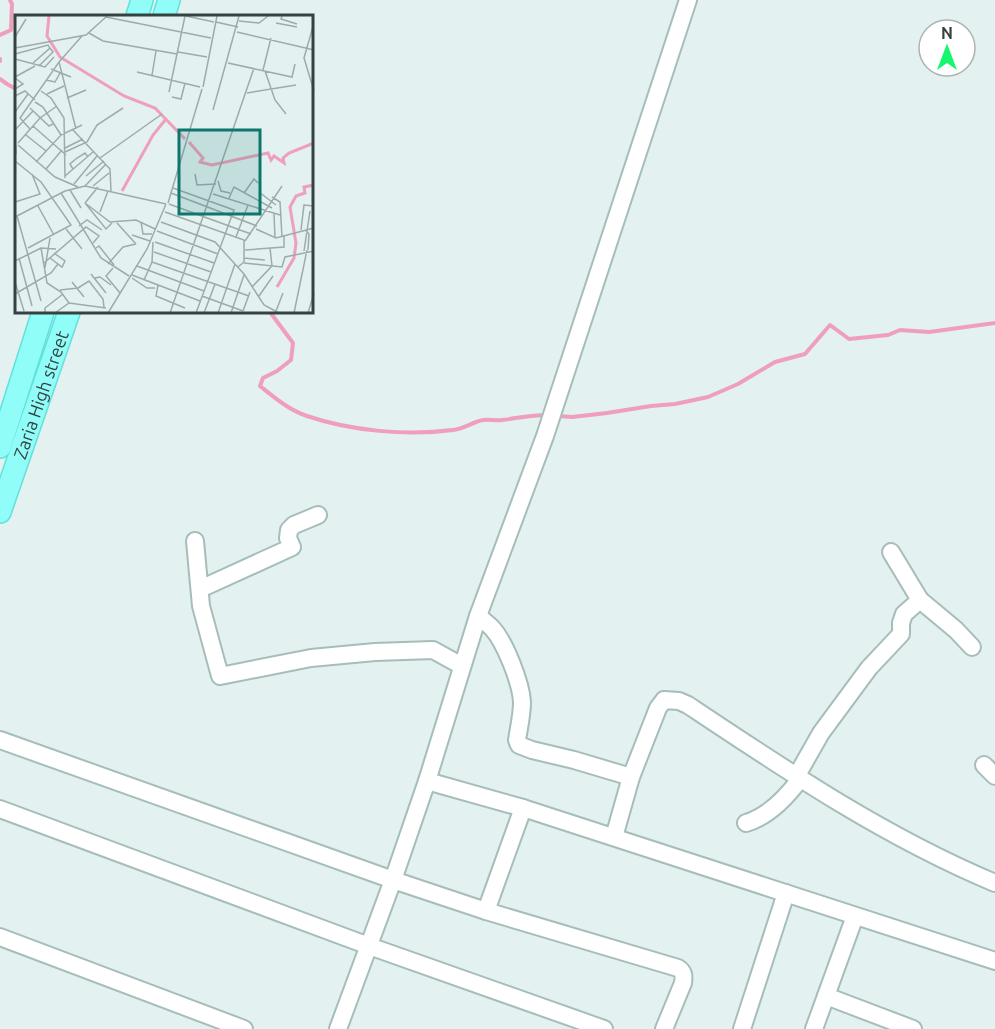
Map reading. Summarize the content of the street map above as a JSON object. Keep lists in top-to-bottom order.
{
  "streets": {
    "main road": ["Zaria High street"]
  },
  "north": "top"
}
